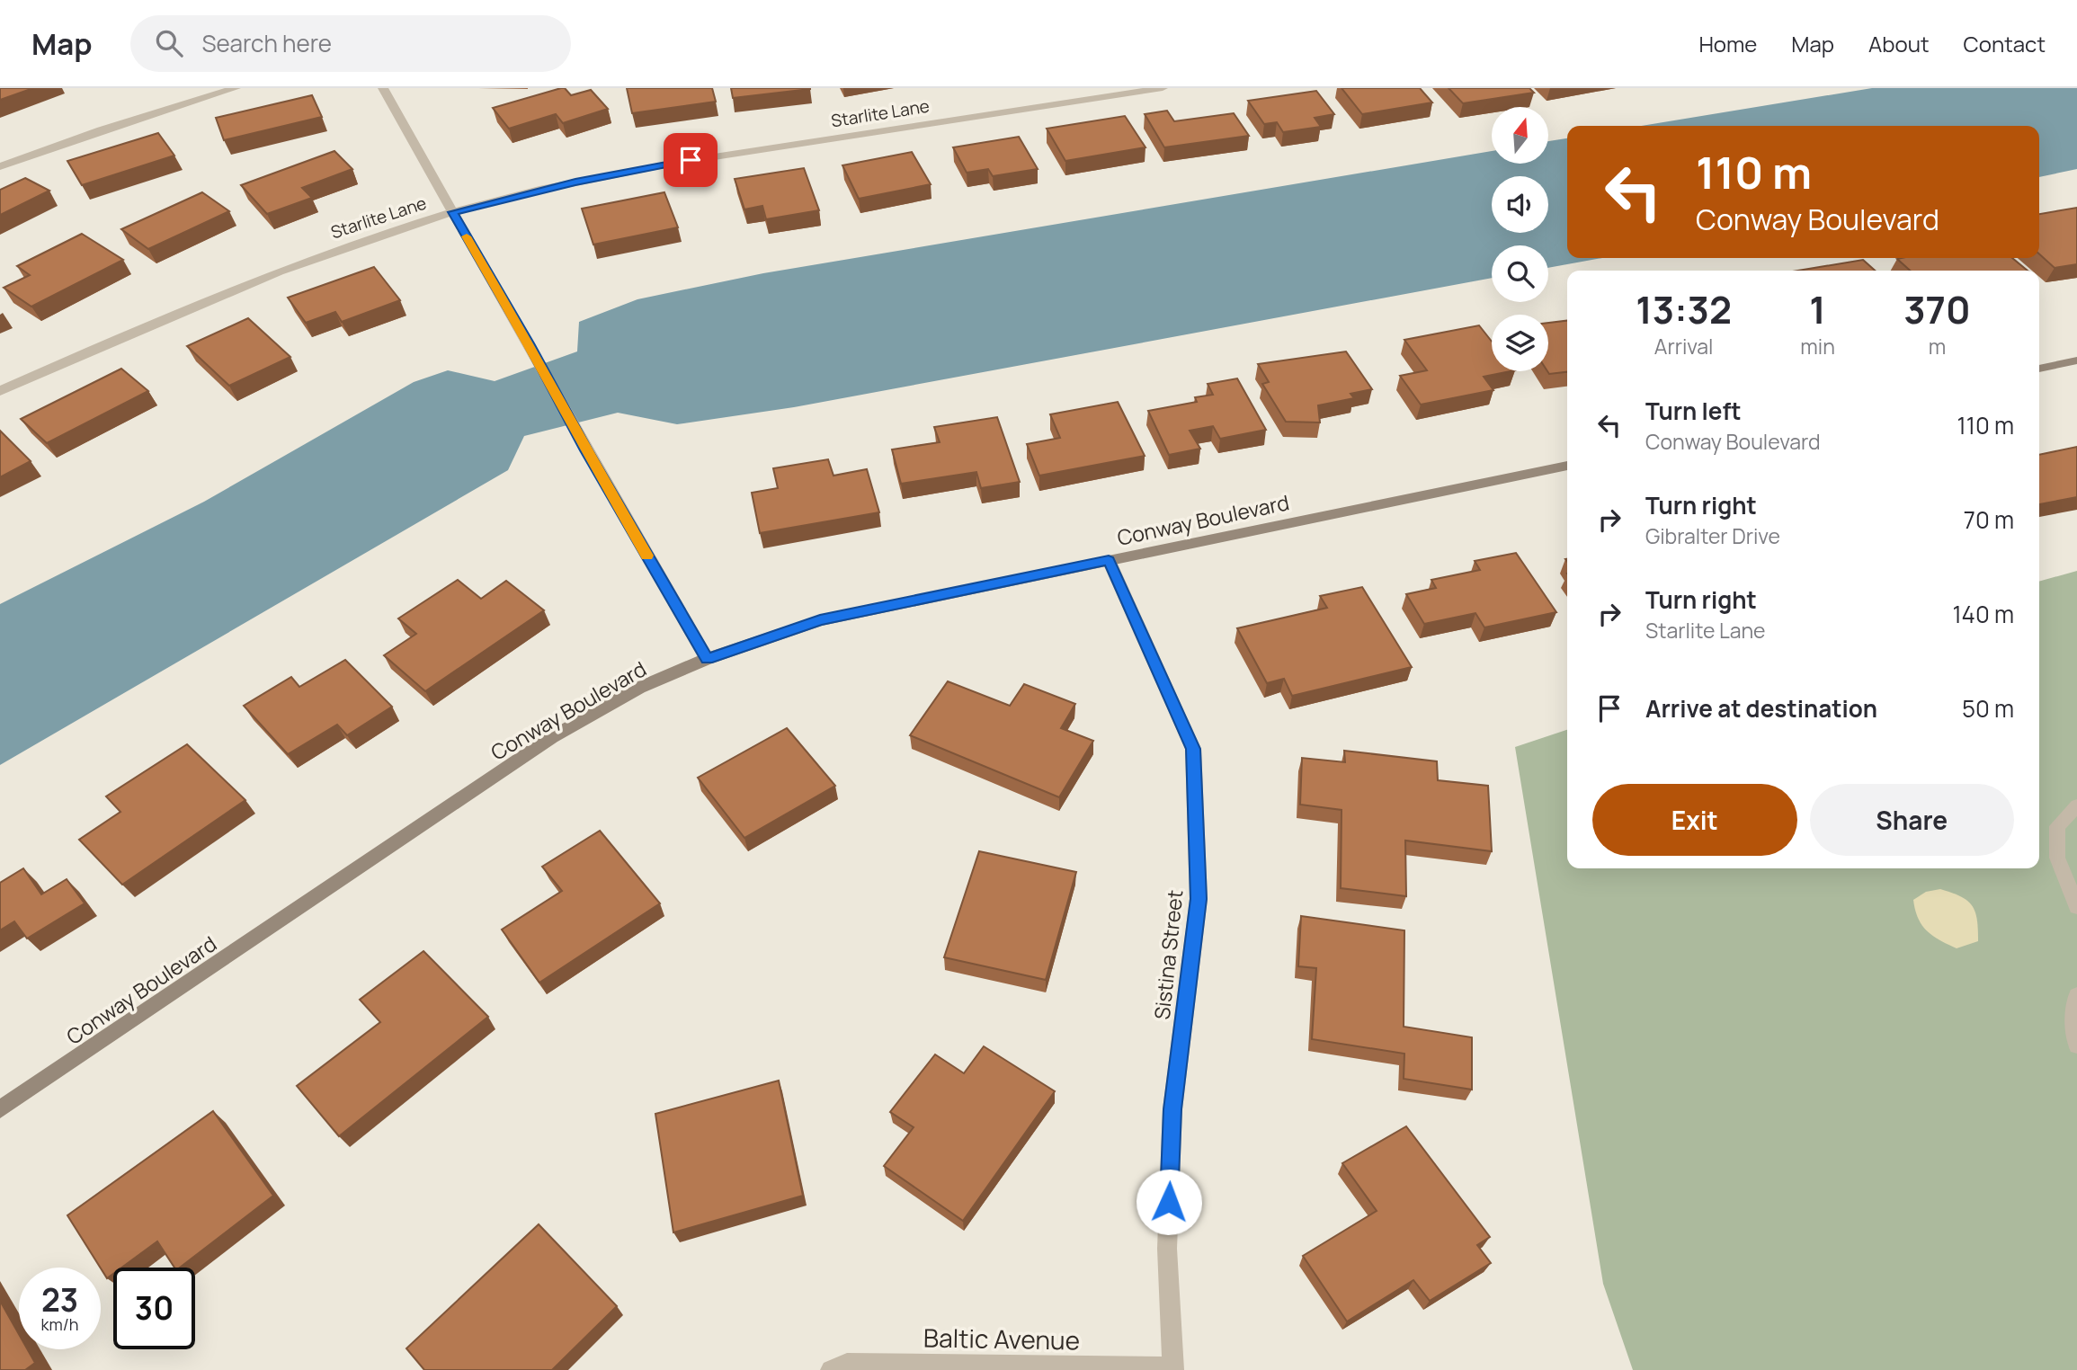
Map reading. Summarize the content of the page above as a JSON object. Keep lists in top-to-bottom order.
{
  "streets": {
    "street": [
      "Starlite Lane",
      "Conway Boulevard",
      "Sistina Street",
      "Baltic Avenue"
    ]
  },
  "crossings": [
    ["Conway Boulevard", "Sistina Street"],
    ["Sistina Street", "Baltic Avenue"]
  ],
  "north": "top",
  "page": {
    "header": "Map",
    "search": "Search here",
    "nav": [
      "Home",
      "Map",
      "About",
      "Contact"
    ],
    "turn": ["110 m", "Conway Boulevard"],
    "eta": [
      "13:32",
      "Arrival",
      "1",
      "min",
      "370",
      "m"
    ],
    "list": [
      {
        "name": "Turn left",
        "note": "Conway Boulevard",
        "value": "110 m"
      },
      {
        "name": "Turn right",
        "note": "Gibralter Drive",
        "value": "70 m"
      },
      {
        "name": "Turn right",
        "note": "Starlite Lane",
        "value": "140 m"
      },
      {
        "name": "Arrive at destination",
        "value": "50 m"
      }
    ],
    "buttons": ["Exit", "Share"],
    "speed": "23 km/h",
    "limit": "30"
  }
}
